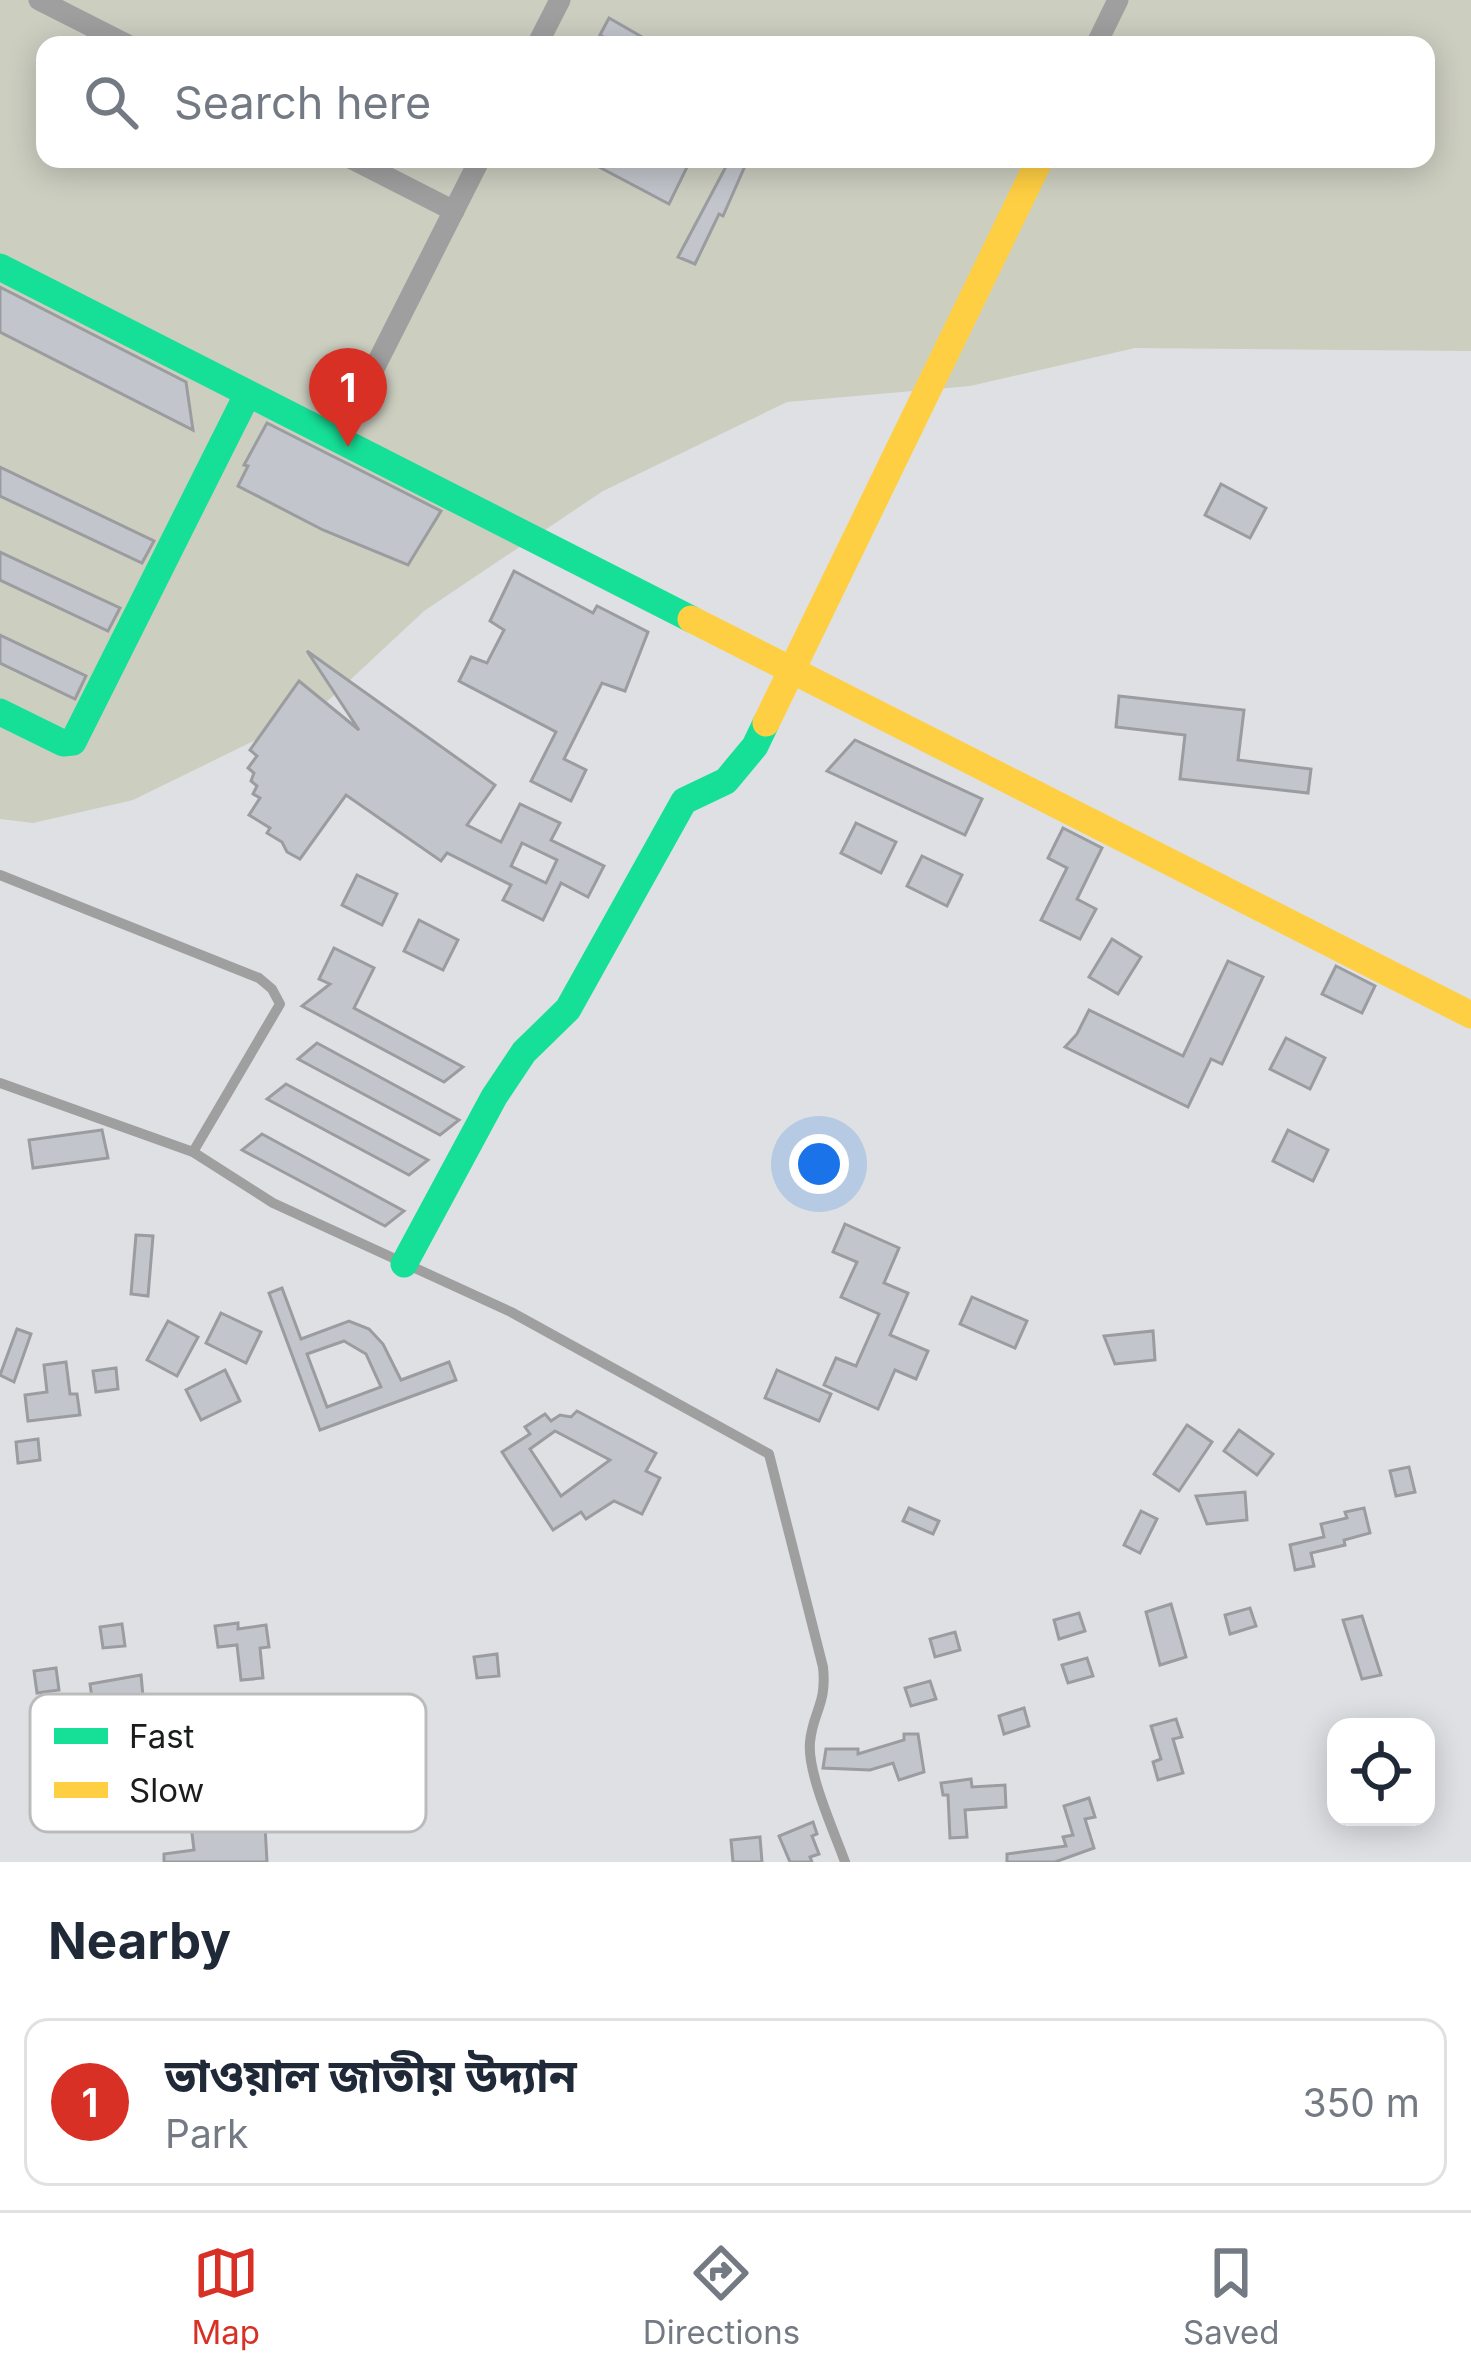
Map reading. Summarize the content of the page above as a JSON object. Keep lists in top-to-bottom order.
{
  "legend": ["Fast", "Slow"],
  "page": {
    "search": "Search here",
    "pins": "1",
    "heading": "Nearby",
    "list": [
      {
        "mark": "1",
        "name": "ভাওয়াল জাতীয় উদ্যান",
        "note": "Park",
        "value": "350 m"
      }
    ],
    "nav": ["Map", "Directions", "Saved"]
  }
}
